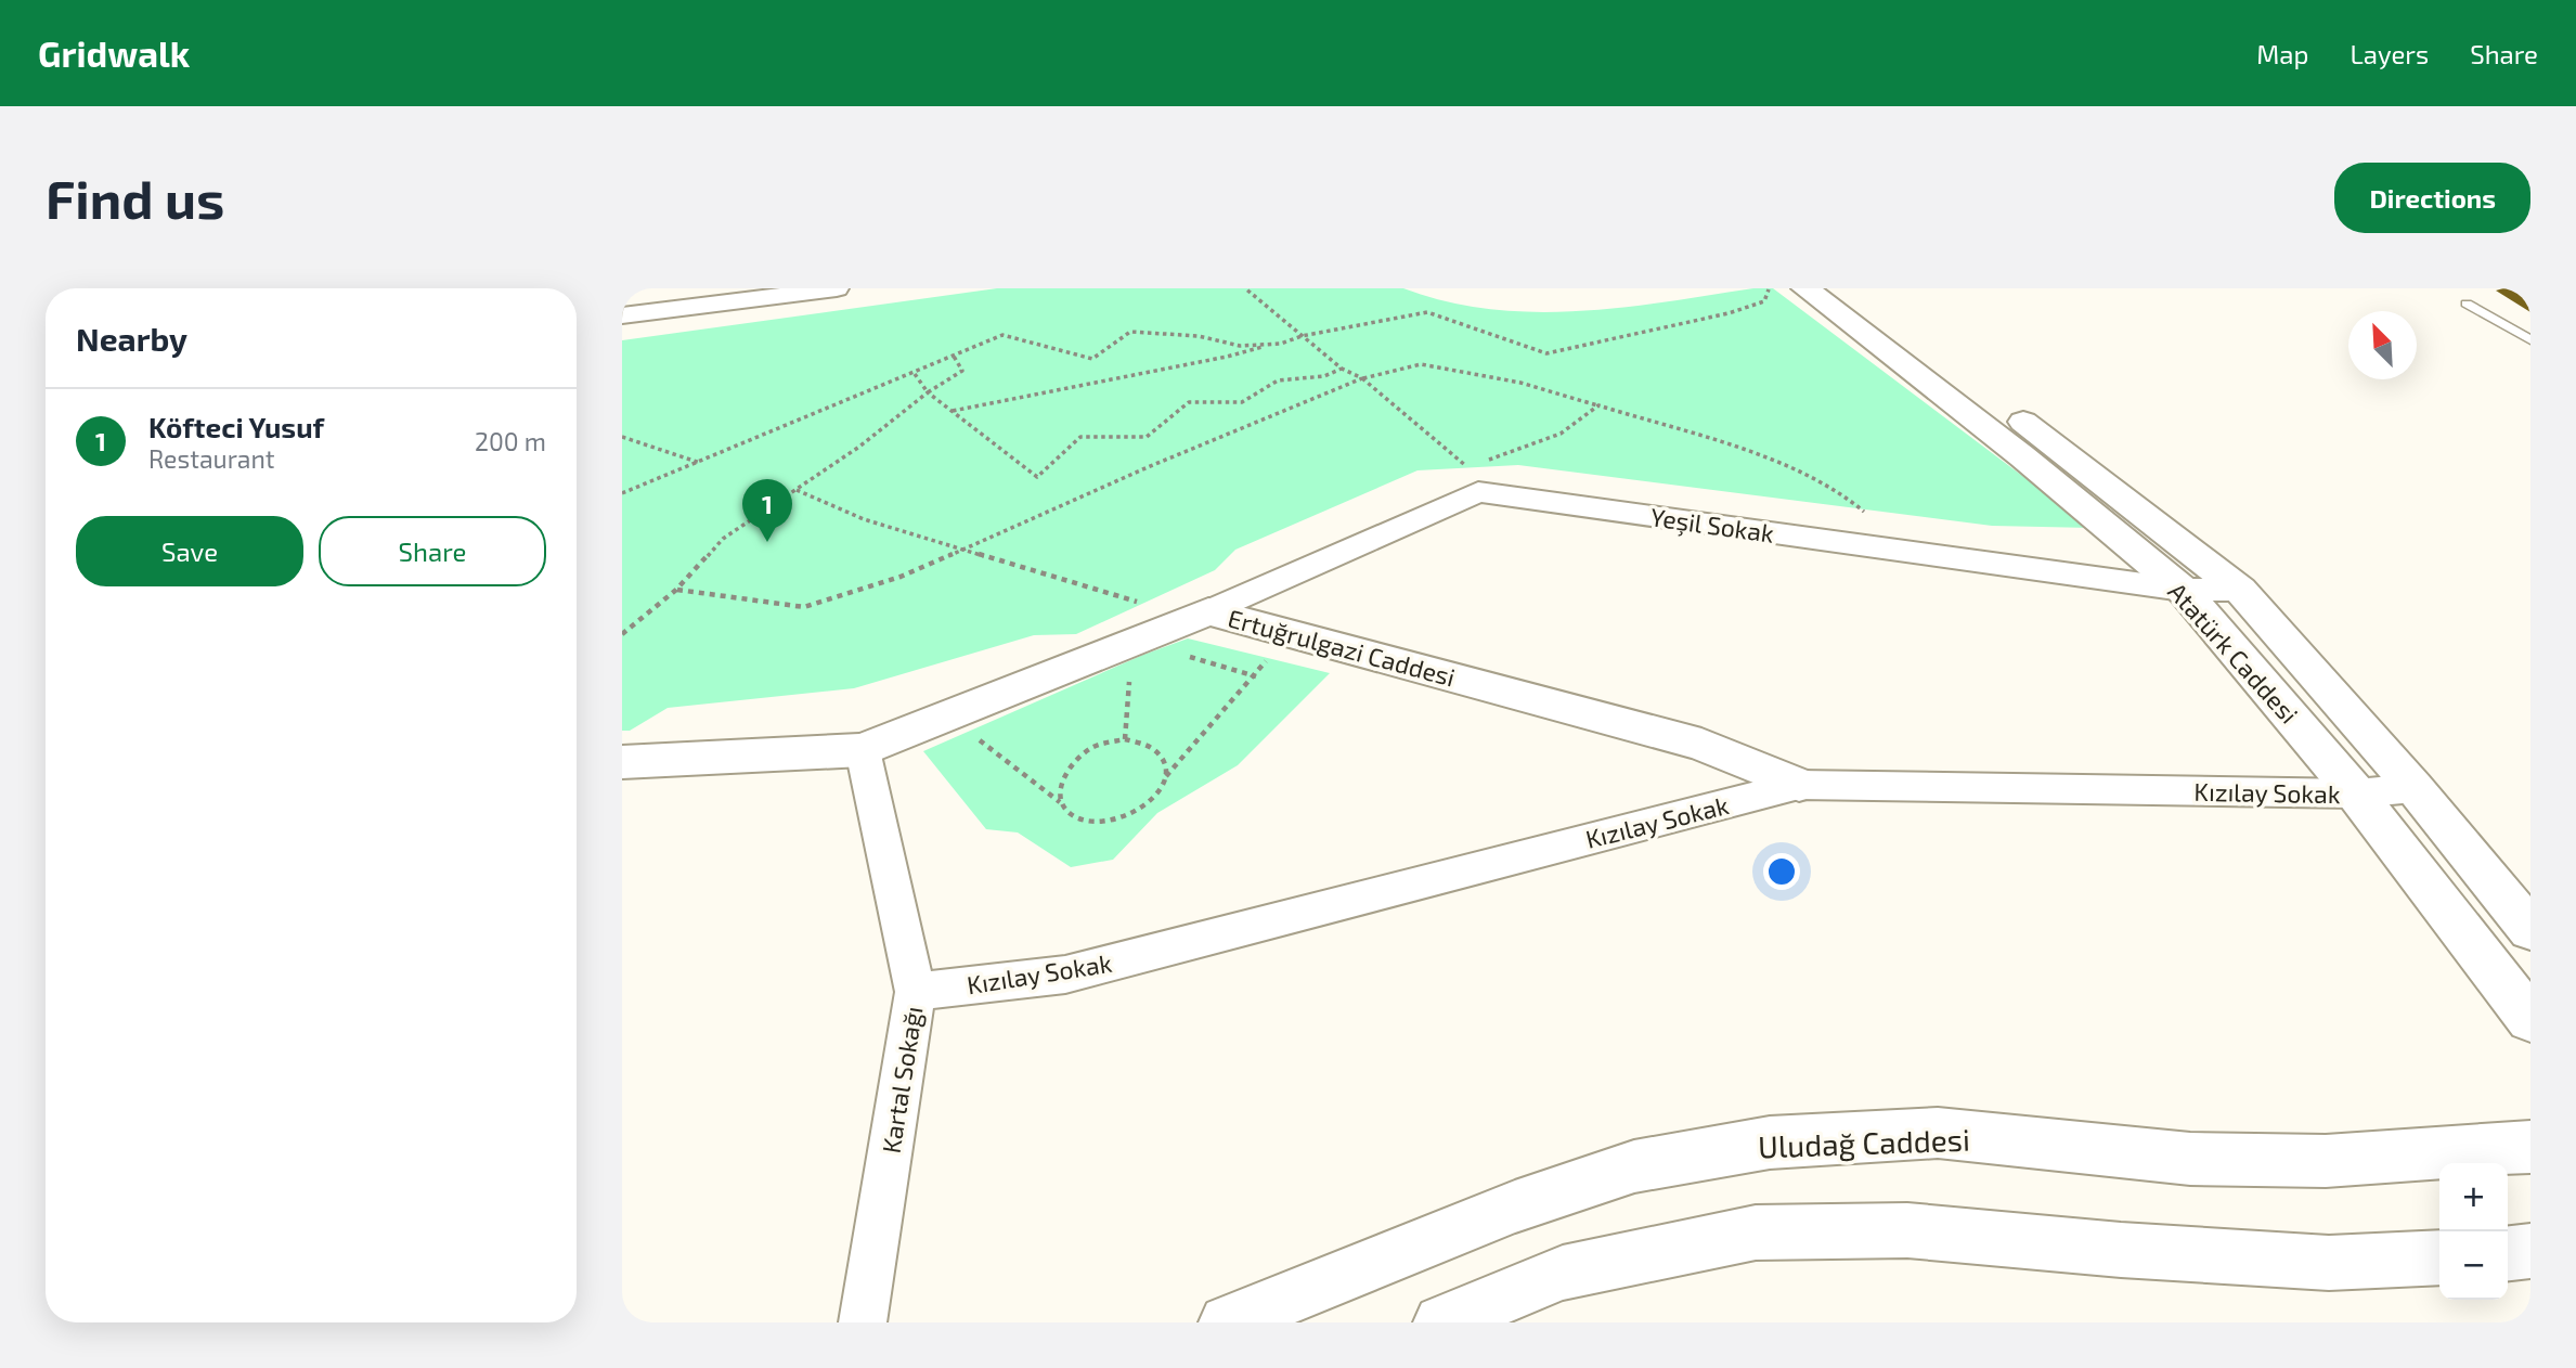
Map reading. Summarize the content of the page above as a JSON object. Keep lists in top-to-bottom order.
{
  "streets": {
    "main road": ["Ertuğrulgazi Caddesi", "Atatürk Caddesi", "Uludağ Caddesi"],
    "street": ["Yeşil Sokak", "Kızılay Sokak", "Kartal Sokağı"]
  },
  "crossings": [
    ["Yeşil Sokak", "Ertuğrulgazi Caddesi"],
    ["Yeşil Sokak", "Atatürk Caddesi"],
    ["Ertuğrulgazi Caddesi", "Kızılay Sokak"],
    ["Ertuğrulgazi Caddesi", "Kartal Sokağı"],
    ["Atatürk Caddesi", "Kızılay Sokak"],
    ["Kızılay Sokak", "Kartal Sokağı"]
  ],
  "north": "top left",
  "page": {
    "header": "Gridwalk",
    "nav": ["Map", "Layers", "Share"],
    "buttons": [
      "Directions",
      ["Save", "Share"]
    ],
    "title": "Find us",
    "heading": "Nearby",
    "list": [
      {
        "mark": "1",
        "name": "Köfteci Yusuf",
        "note": "Restaurant",
        "value": "200 m"
      }
    ],
    "pins": "1",
    "map_buttons": ["+", "−"]
  }
}
